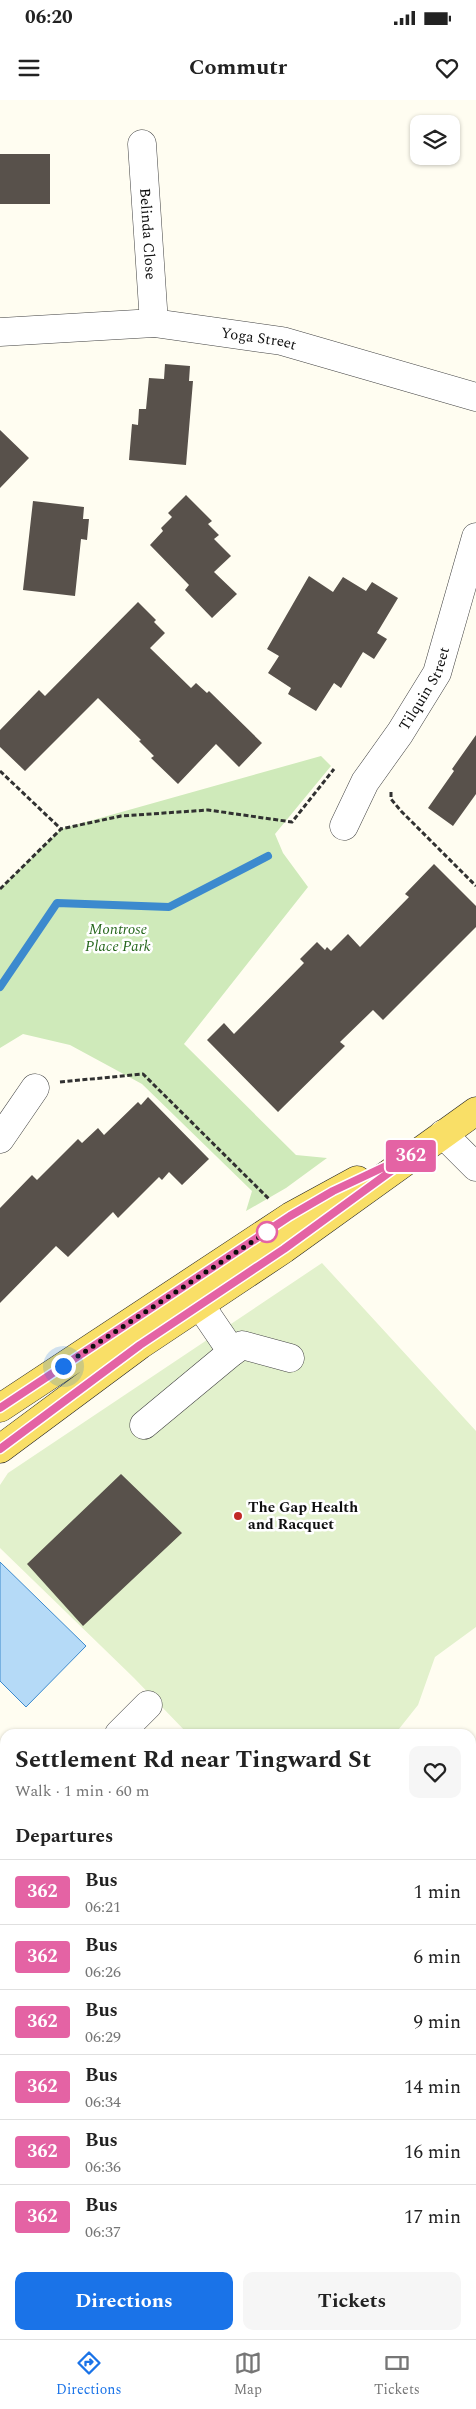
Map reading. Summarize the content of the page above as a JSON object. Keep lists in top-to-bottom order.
{
  "streets": {
    "street": ["Belinda Close", "Yoga Street", "Tilquin Street"]
  },
  "crossings": [
    ["Belinda Close", "Yoga Street"]
  ],
  "parks": ["Montrose Place Park"],
  "places": ["The Gap Health and Racquet"],
  "lines": ["bus line 362"],
  "page": {
    "status": "06:20",
    "header": "Commutr",
    "on_map": "362",
    "heading": [
      ["Settlement Rd near Tingward St", "Walk · 1 min · 60 m"],
      "Departures"
    ],
    "list": [
      {
        "mark": "362",
        "name": "Bus",
        "note": "06:21",
        "value": "1 min"
      },
      {
        "mark": "362",
        "name": "Bus",
        "note": "06:26",
        "value": "6 min"
      },
      {
        "mark": "362",
        "name": "Bus",
        "note": "06:29",
        "value": "9 min"
      },
      {
        "mark": "362",
        "name": "Bus",
        "note": "06:34",
        "value": "14 min"
      },
      {
        "mark": "362",
        "name": "Bus",
        "note": "06:36",
        "value": "16 min"
      },
      {
        "mark": "362",
        "name": "Bus",
        "note": "06:37",
        "value": "17 min"
      }
    ],
    "buttons": ["Directions", "Tickets"],
    "tabs": ["Directions", "Map", "Tickets"]
  }
}
